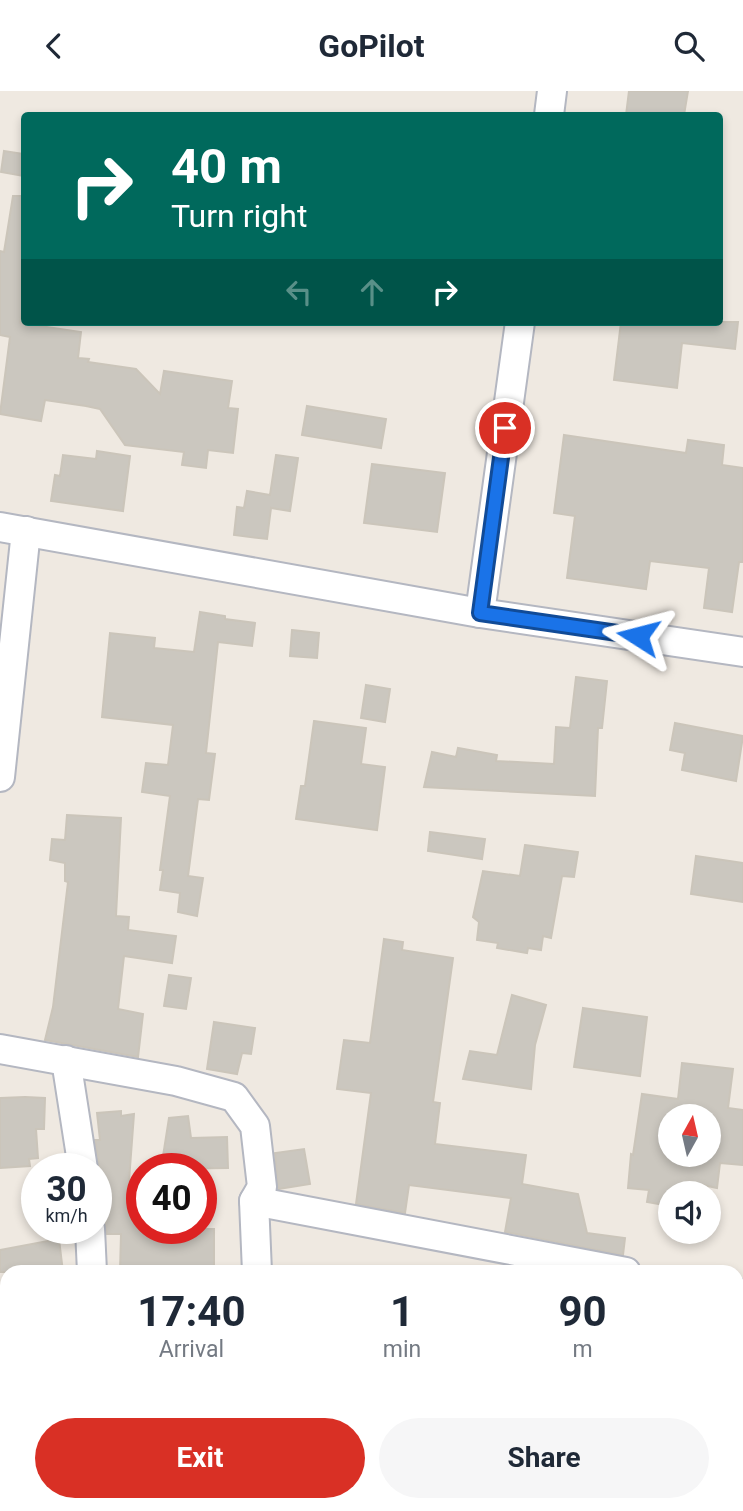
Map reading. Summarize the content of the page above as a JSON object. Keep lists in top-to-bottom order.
{
  "north": "top",
  "page": {
    "header": "GoPilot",
    "turn": ["40 m", "Turn right"],
    "speed": "30 km/h",
    "limit": "40",
    "eta": [
      "17:40",
      "Arrival",
      "1",
      "min",
      "90",
      "m"
    ],
    "buttons": ["Exit", "Share"]
  }
}
